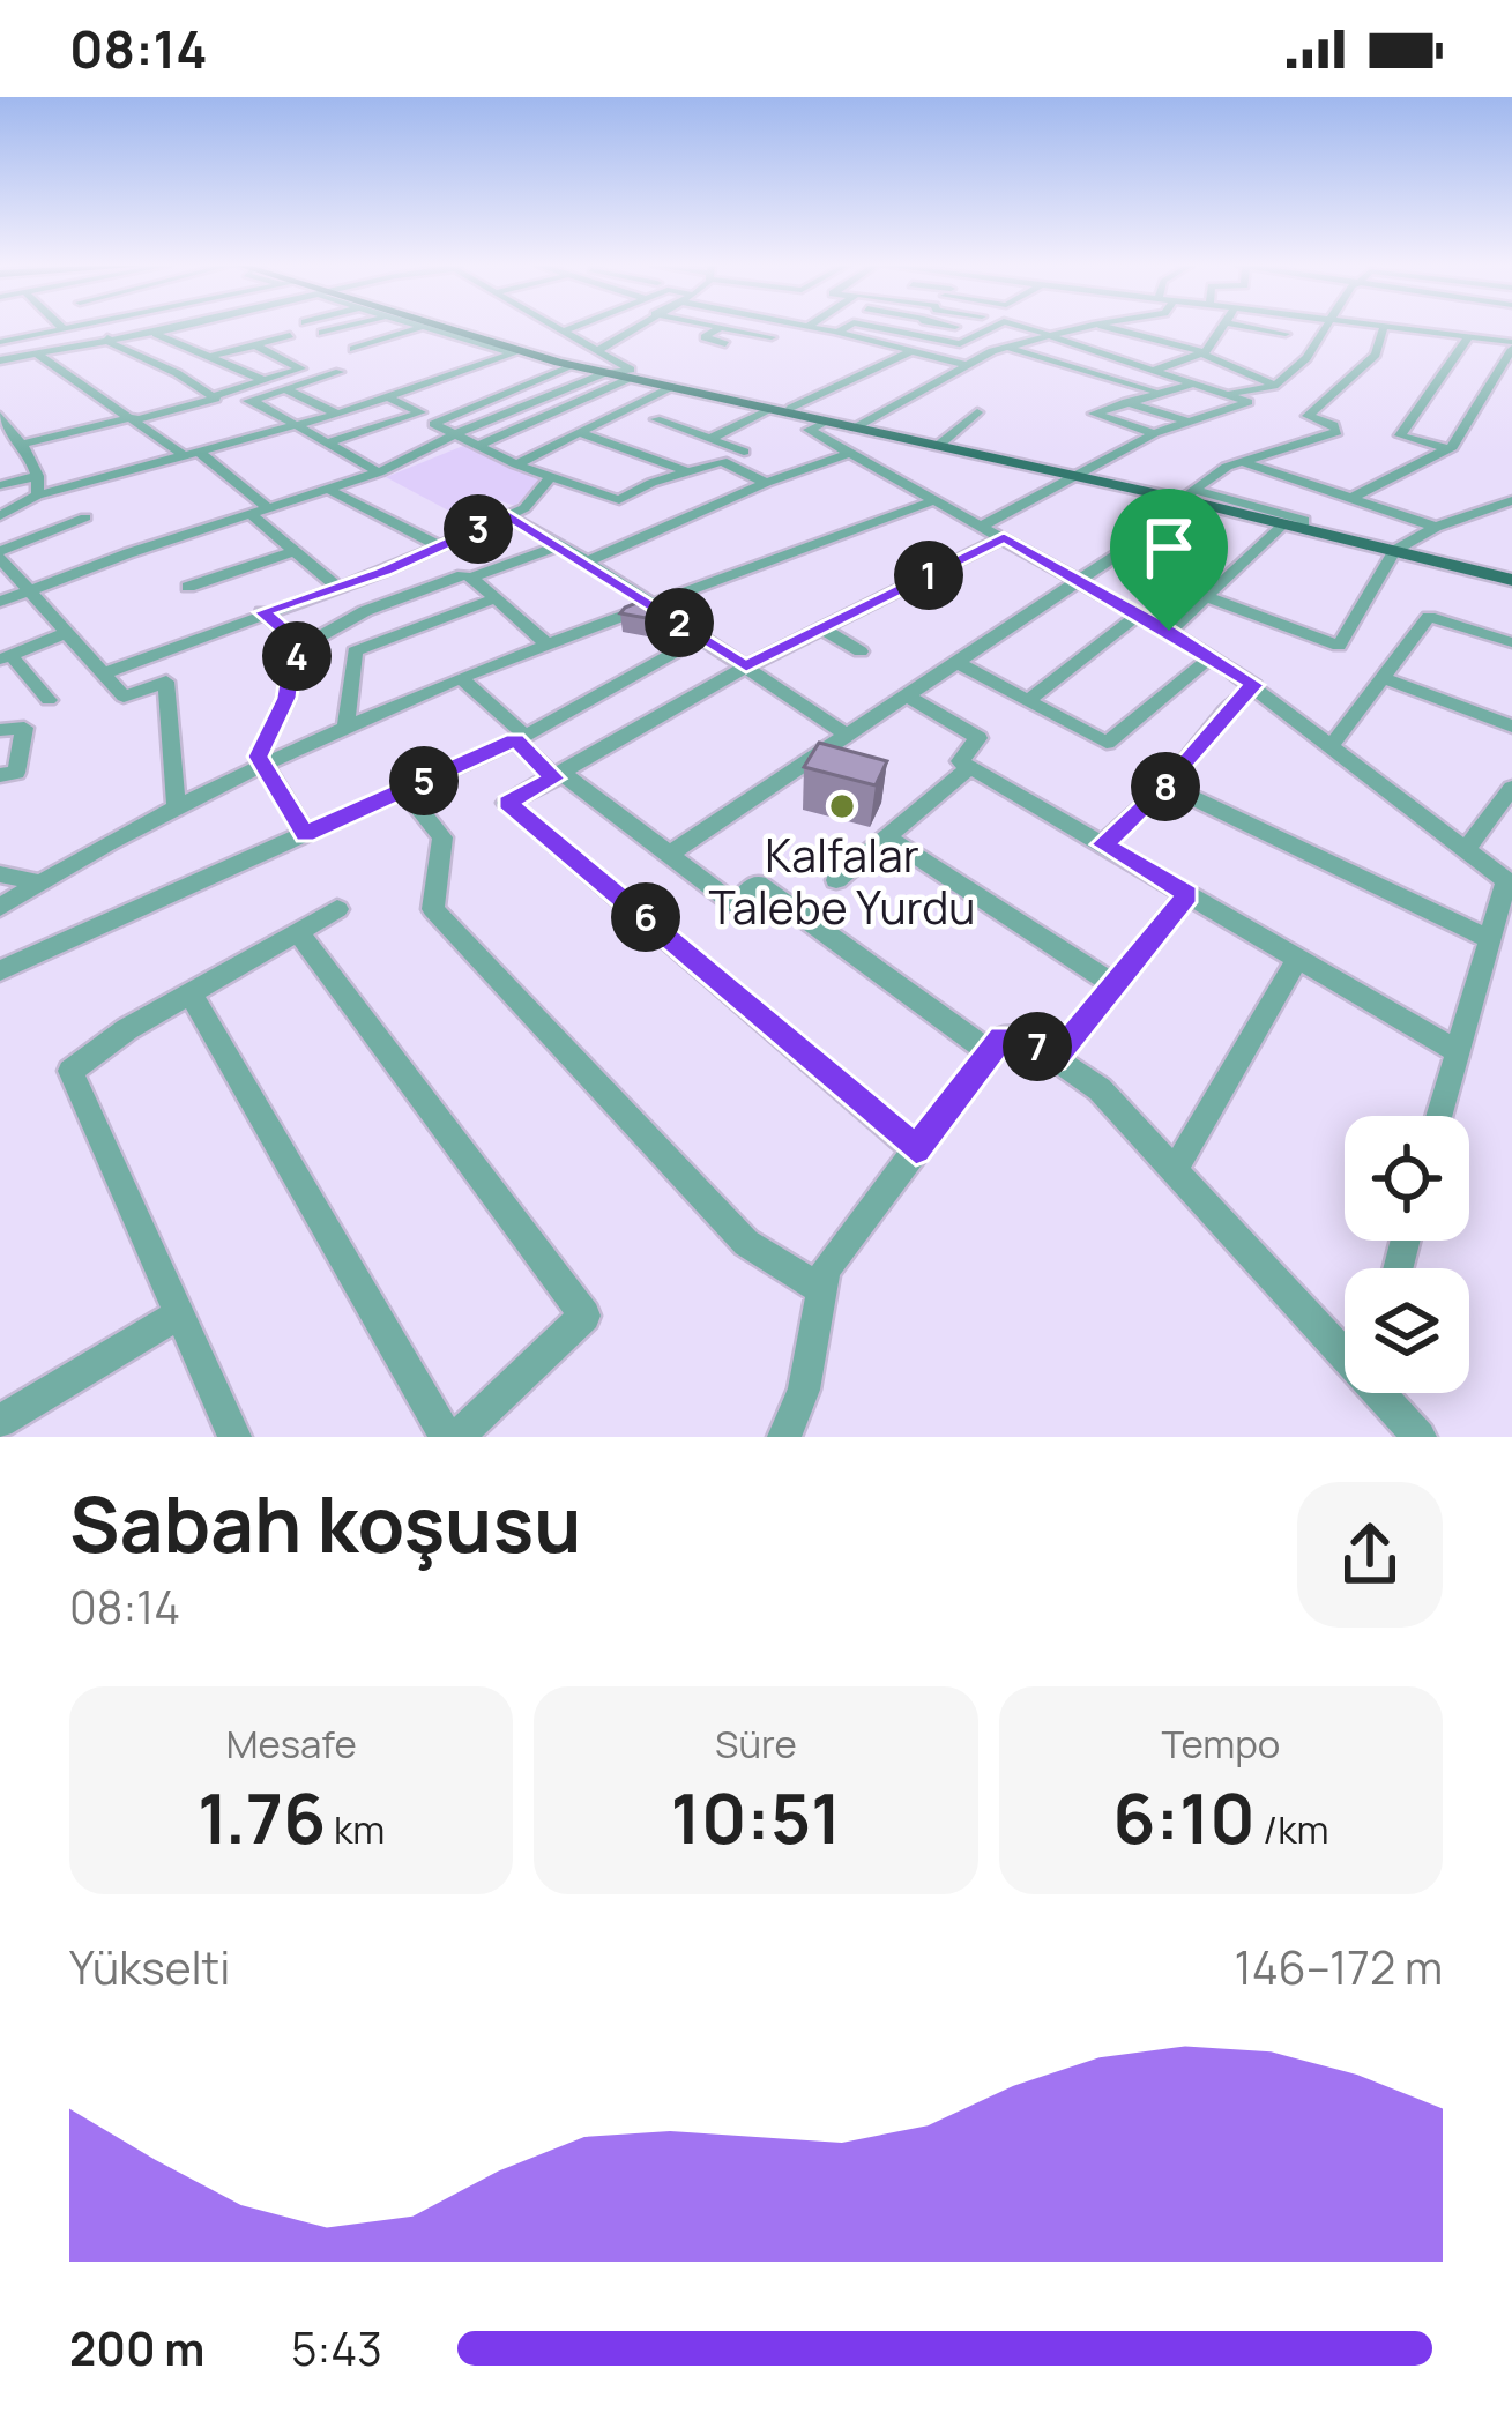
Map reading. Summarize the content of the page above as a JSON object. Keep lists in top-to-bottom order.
{
  "places": ["Kalfalar Talebe Yurdu"],
  "page": {
    "status": "08:14",
    "pins": [
      "3",
      "1",
      "2",
      "4",
      "5",
      "8",
      "6",
      "7"
    ],
    "heading": ["Sabah koşusu", "08:14"],
    "stats": [
      ["Mesafe", "1.76 km"],
      ["Süre", "10:51"],
      ["Tempo", "6:10 /km"]
    ],
    "chart": ["Yükselti", "146–172 m"],
    "list": [
      {
        "name": "200 m",
        "note": "5:43"
      }
    ]
  }
}
